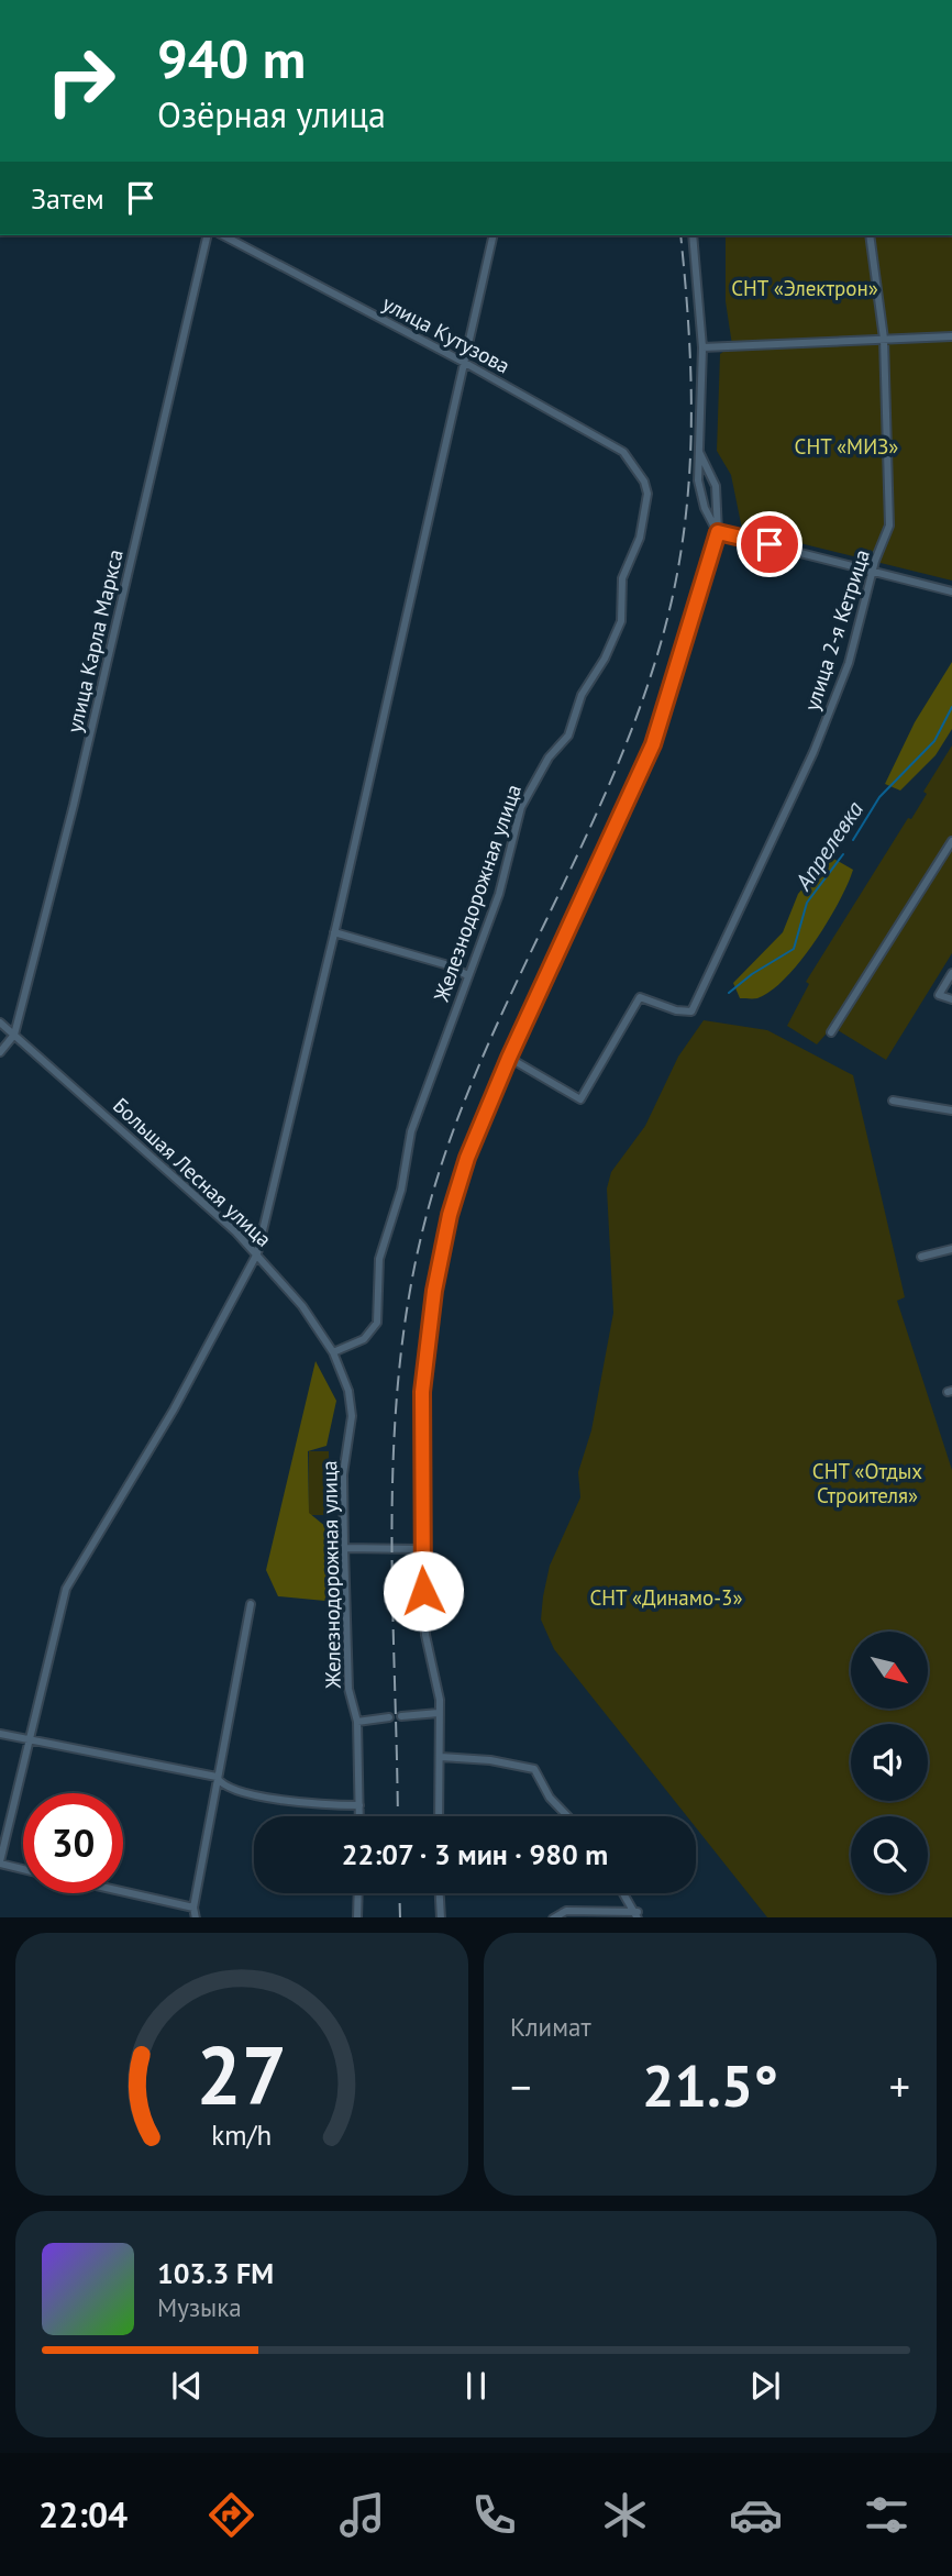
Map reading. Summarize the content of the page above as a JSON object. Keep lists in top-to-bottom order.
{
  "streets": {
    "street": [
      "улица Кутузова",
      "улица 2-я Кетрица",
      "улица Карла Маркса",
      "Железнодорожная улица",
      "Большая Лесная улица"
    ]
  },
  "crossings": [
    ["улица Кутузова", "Железнодорожная улица"],
    ["улица Карла Маркса", "Большая Лесная улица"],
    ["Железнодорожная улица", "Большая Лесная улица"]
  ],
  "water": ["Апрелевка"],
  "parks": [
    "СНТ «Электрон»",
    "СНТ «МИЗ»",
    "СНТ «Отдых Строителя»",
    "СНТ «Динамо-3»"
  ],
  "north": "bottom right",
  "page": {
    "turn": ["940 m", "Озёрная улица"],
    "then": "Затем",
    "limit": "30",
    "trip": "22:07 · 3 мин · 980 m",
    "tile": "Климат",
    "heat": ["−", "21.5°", "+"],
    "song": ["103.3 FM", "Музыка"],
    "tabs": "22:04",
    "gauge": ["27", "km/h"]
  }
}
